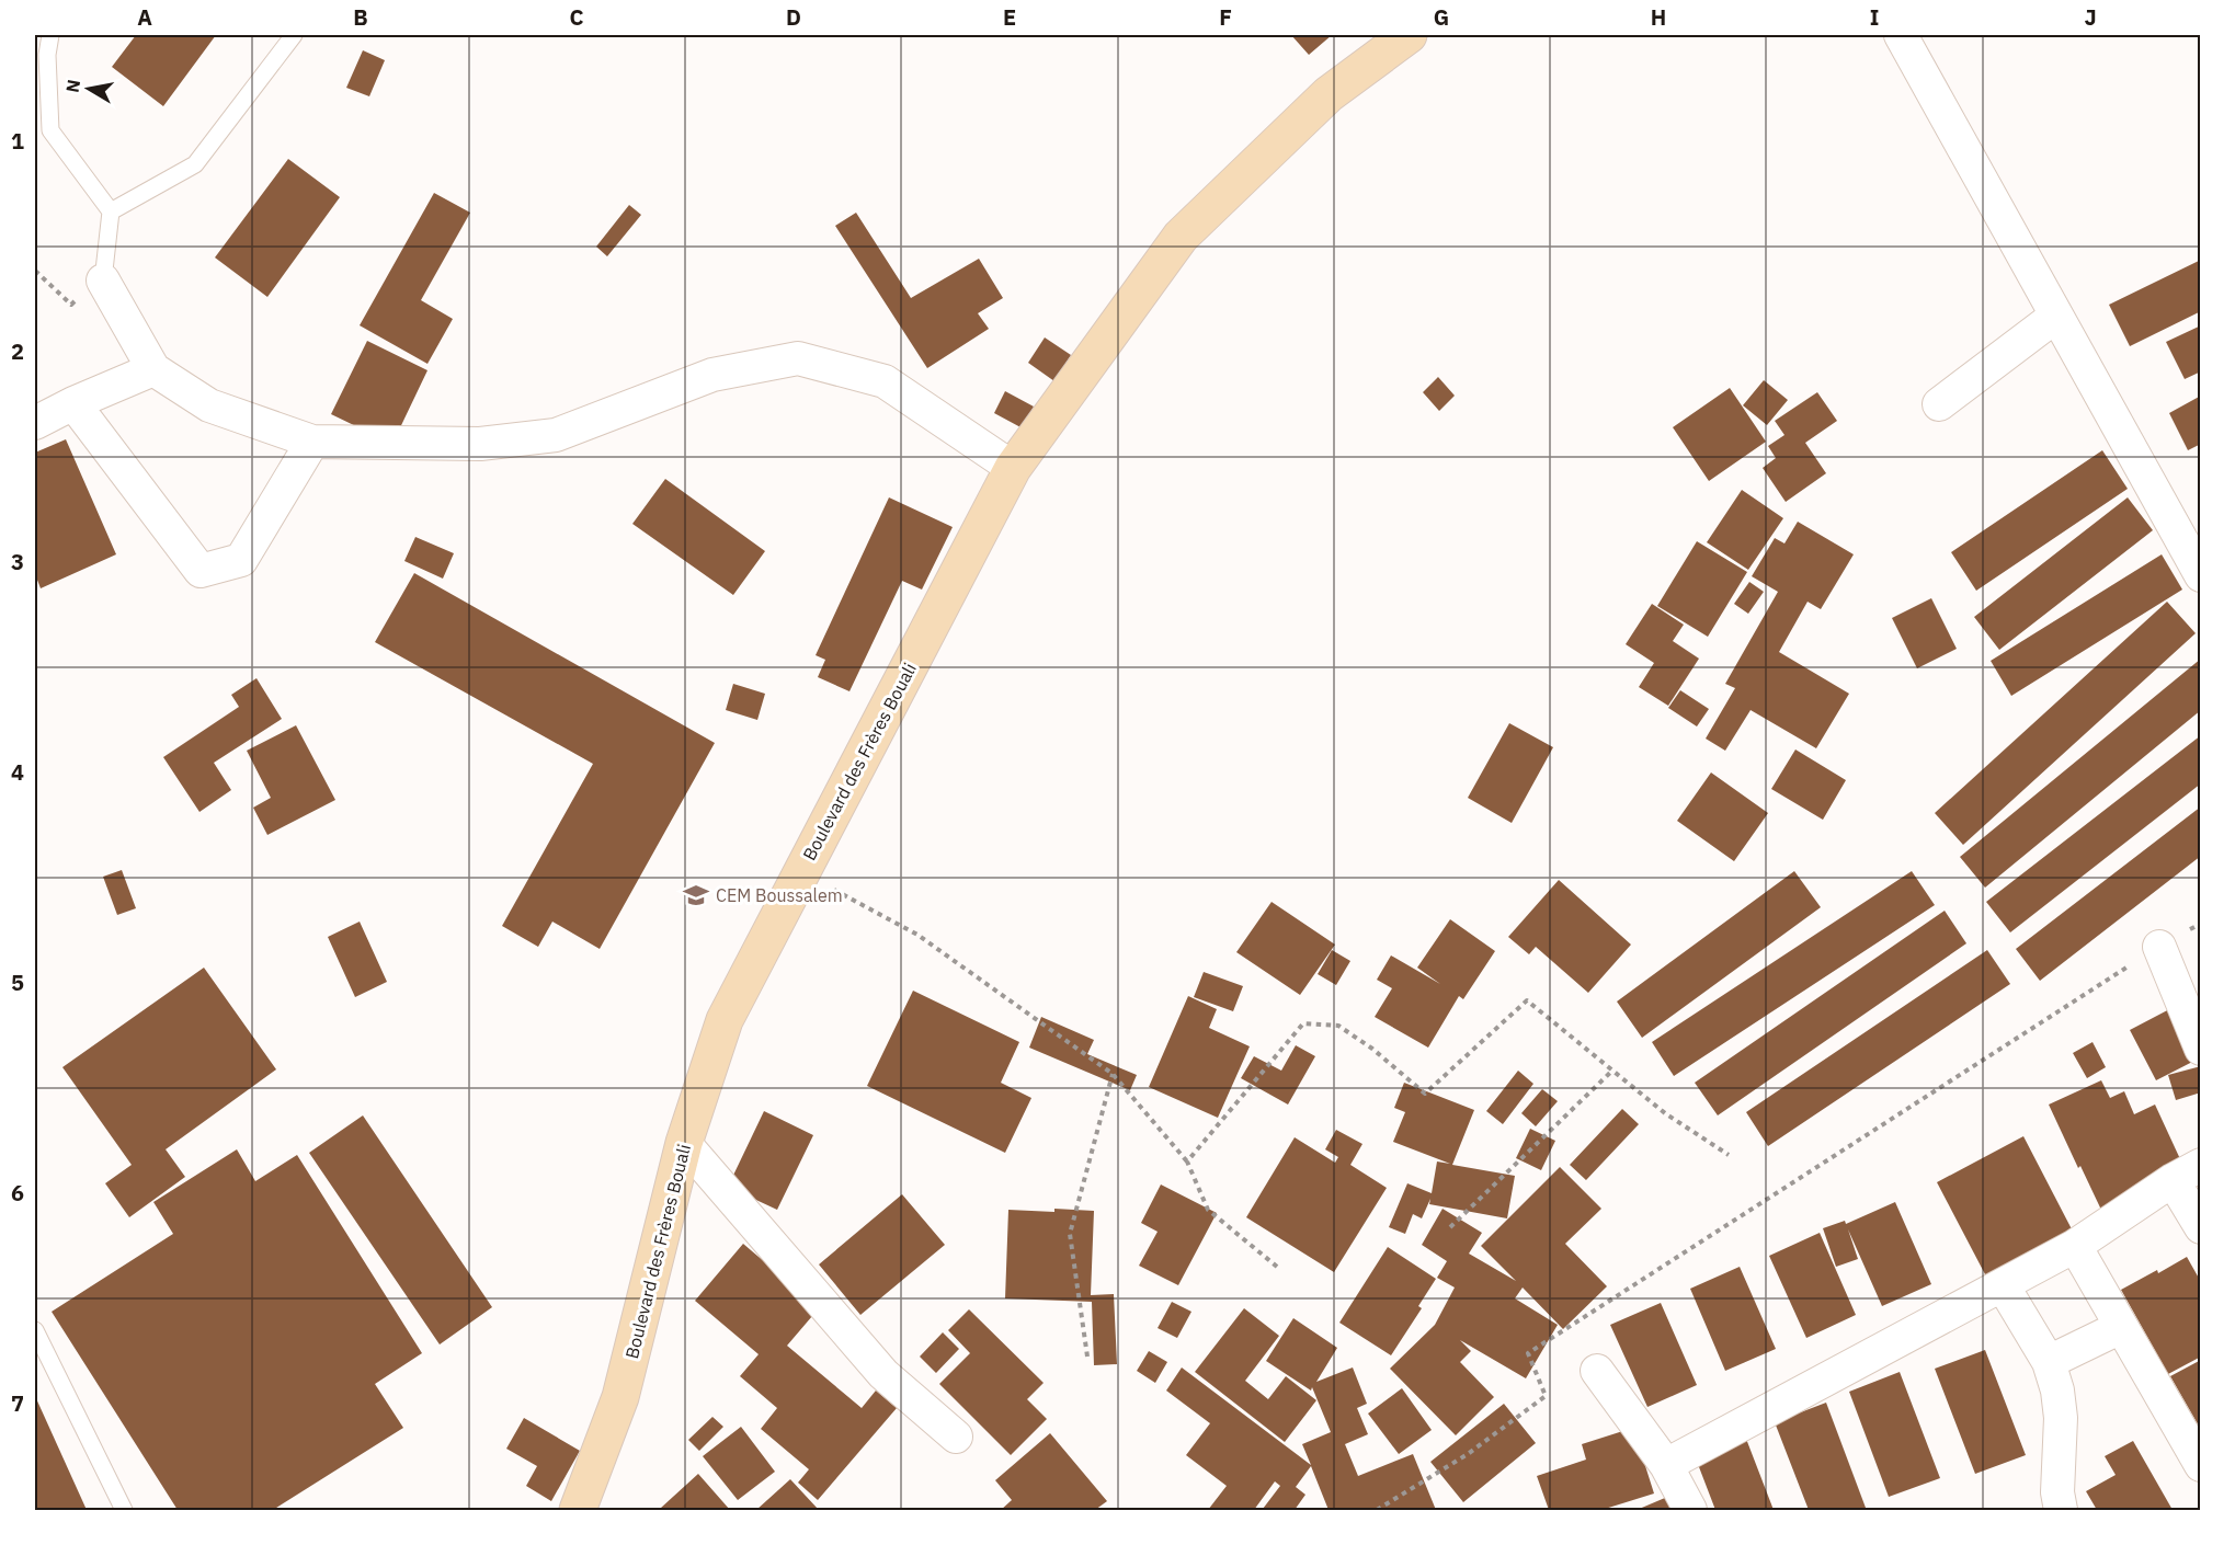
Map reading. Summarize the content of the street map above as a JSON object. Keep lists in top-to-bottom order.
{
  "streets": {
    "street": ["Boulevard des Frères Bouali"]
  },
  "places": {
    "school or university": ["CEM Boussalem"]
  },
  "north": "left",
  "grid": {
    "columns": [
      "A",
      "B",
      "C",
      "D",
      "E",
      "F",
      "G",
      "H",
      "I",
      "J"
    ],
    "rows": [
      "1",
      "2",
      "3",
      "4",
      "5",
      "6",
      "7"
    ]
  }
}
